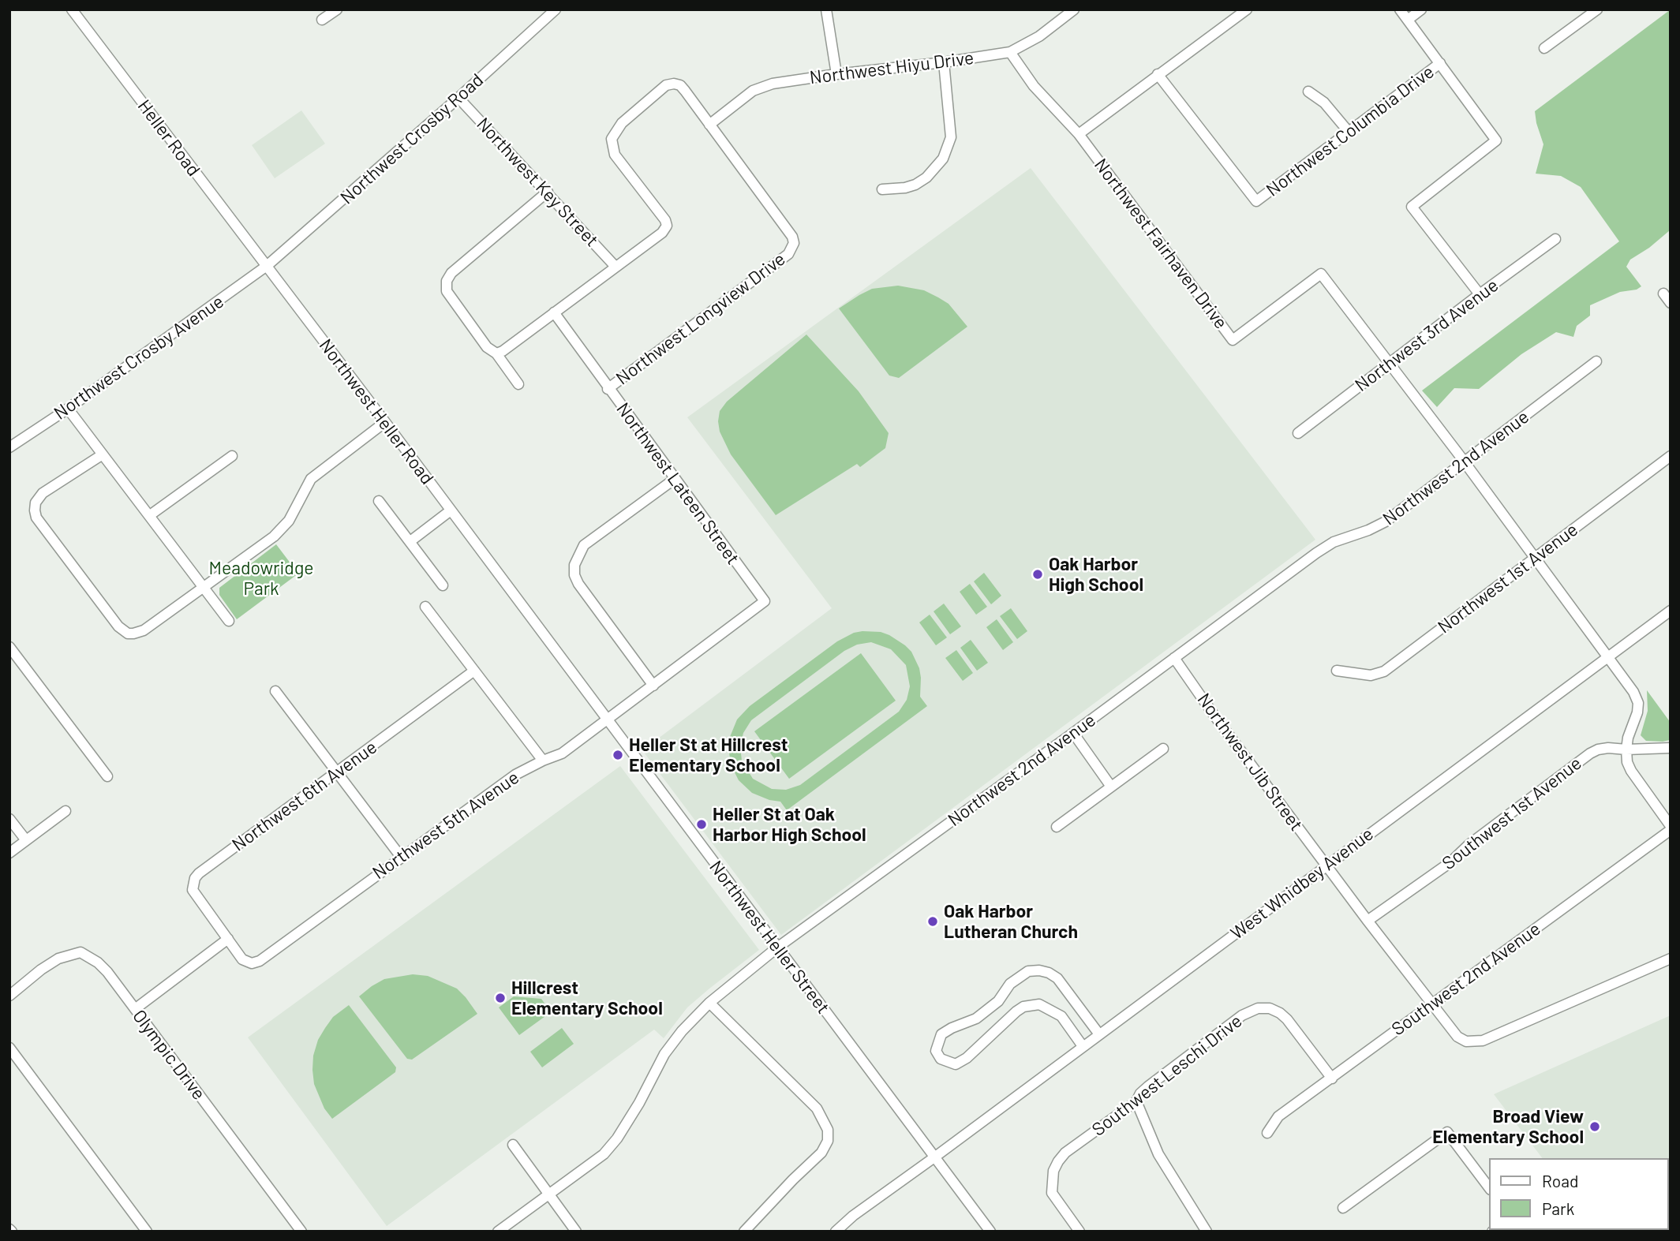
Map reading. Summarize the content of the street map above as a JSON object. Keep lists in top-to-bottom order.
{
  "streets": {
    "street": [
      "Northwest Hiyu Drive",
      "Northwest Columbia Drive",
      "Heller Road",
      "Northwest Crosby Road",
      "Northwest Key Street",
      "Northwest Fairhaven Drive",
      "Northwest Longview Drive",
      "Northwest 3rd Avenue",
      "Northwest Crosby Avenue",
      "Northwest Heller Road",
      "Northwest 2nd Avenue",
      "Northwest Lateen Street",
      "Northwest 1st Avenue",
      "Northwest Jib Street",
      "Northwest 6th Avenue",
      "Southwest 1st Avenue",
      "Northwest 5th Avenue",
      "West Whidbey Avenue",
      "Northwest Heller Street",
      "Southwest 2nd Avenue",
      "Olympic Drive",
      "Southwest Leschi Drive"
    ]
  },
  "crossings": [
    ["Northwest Hiyu Drive", "Northwest Fairhaven Drive"],
    ["Northwest Hiyu Drive", "Northwest Longview Drive"],
    ["Heller Road", "Northwest Crosby Road"],
    ["Heller Road", "Northwest Crosby Avenue"],
    ["Heller Road", "Northwest Heller Road"],
    ["Northwest Crosby Road", "Northwest Key Street"],
    ["Northwest Crosby Road", "Northwest Crosby Avenue"],
    ["Northwest Crosby Road", "Northwest Heller Road"],
    ["Northwest Key Street", "Northwest Longview Drive"],
    ["Northwest Fairhaven Drive", "Northwest 3rd Avenue"],
    ["Northwest Fairhaven Drive", "Northwest 2nd Avenue"],
    ["Northwest Fairhaven Drive", "Northwest 1st Avenue"],
    ["Northwest Fairhaven Drive", "Southwest 1st Avenue"],
    ["Northwest Fairhaven Drive", "West Whidbey Avenue"],
    ["Northwest Longview Drive", "Northwest Lateen Street"],
    ["Northwest Crosby Avenue", "Northwest Heller Road"],
    ["Northwest Heller Road", "Northwest Heller Street"],
    ["Northwest 2nd Avenue", "Northwest Jib Street"],
    ["Northwest 2nd Avenue", "Northwest Heller Street"],
    ["Northwest Lateen Street", "Northwest 5th Avenue"],
    ["Northwest Jib Street", "Southwest 1st Avenue"],
    ["Northwest Jib Street", "West Whidbey Avenue"],
    ["Northwest Jib Street", "Southwest 2nd Avenue"],
    ["Northwest 6th Avenue", "Northwest 5th Avenue"],
    ["Northwest 5th Avenue", "Northwest Heller Street"],
    ["West Whidbey Avenue", "Northwest Heller Street"],
    ["Southwest 2nd Avenue", "Southwest Leschi Drive"]
  ],
  "parks": ["Meadowridge Park"],
  "places": [
    "Oak Harbor High School",
    "Heller St at Hillcrest Elementary School",
    "Heller St at Oak Harbor High School",
    "Oak Harbor Lutheran Church",
    "Hillcrest Elementary School",
    "Broad View Elementary School"
  ],
  "legend": ["Road", "Park"]
}
